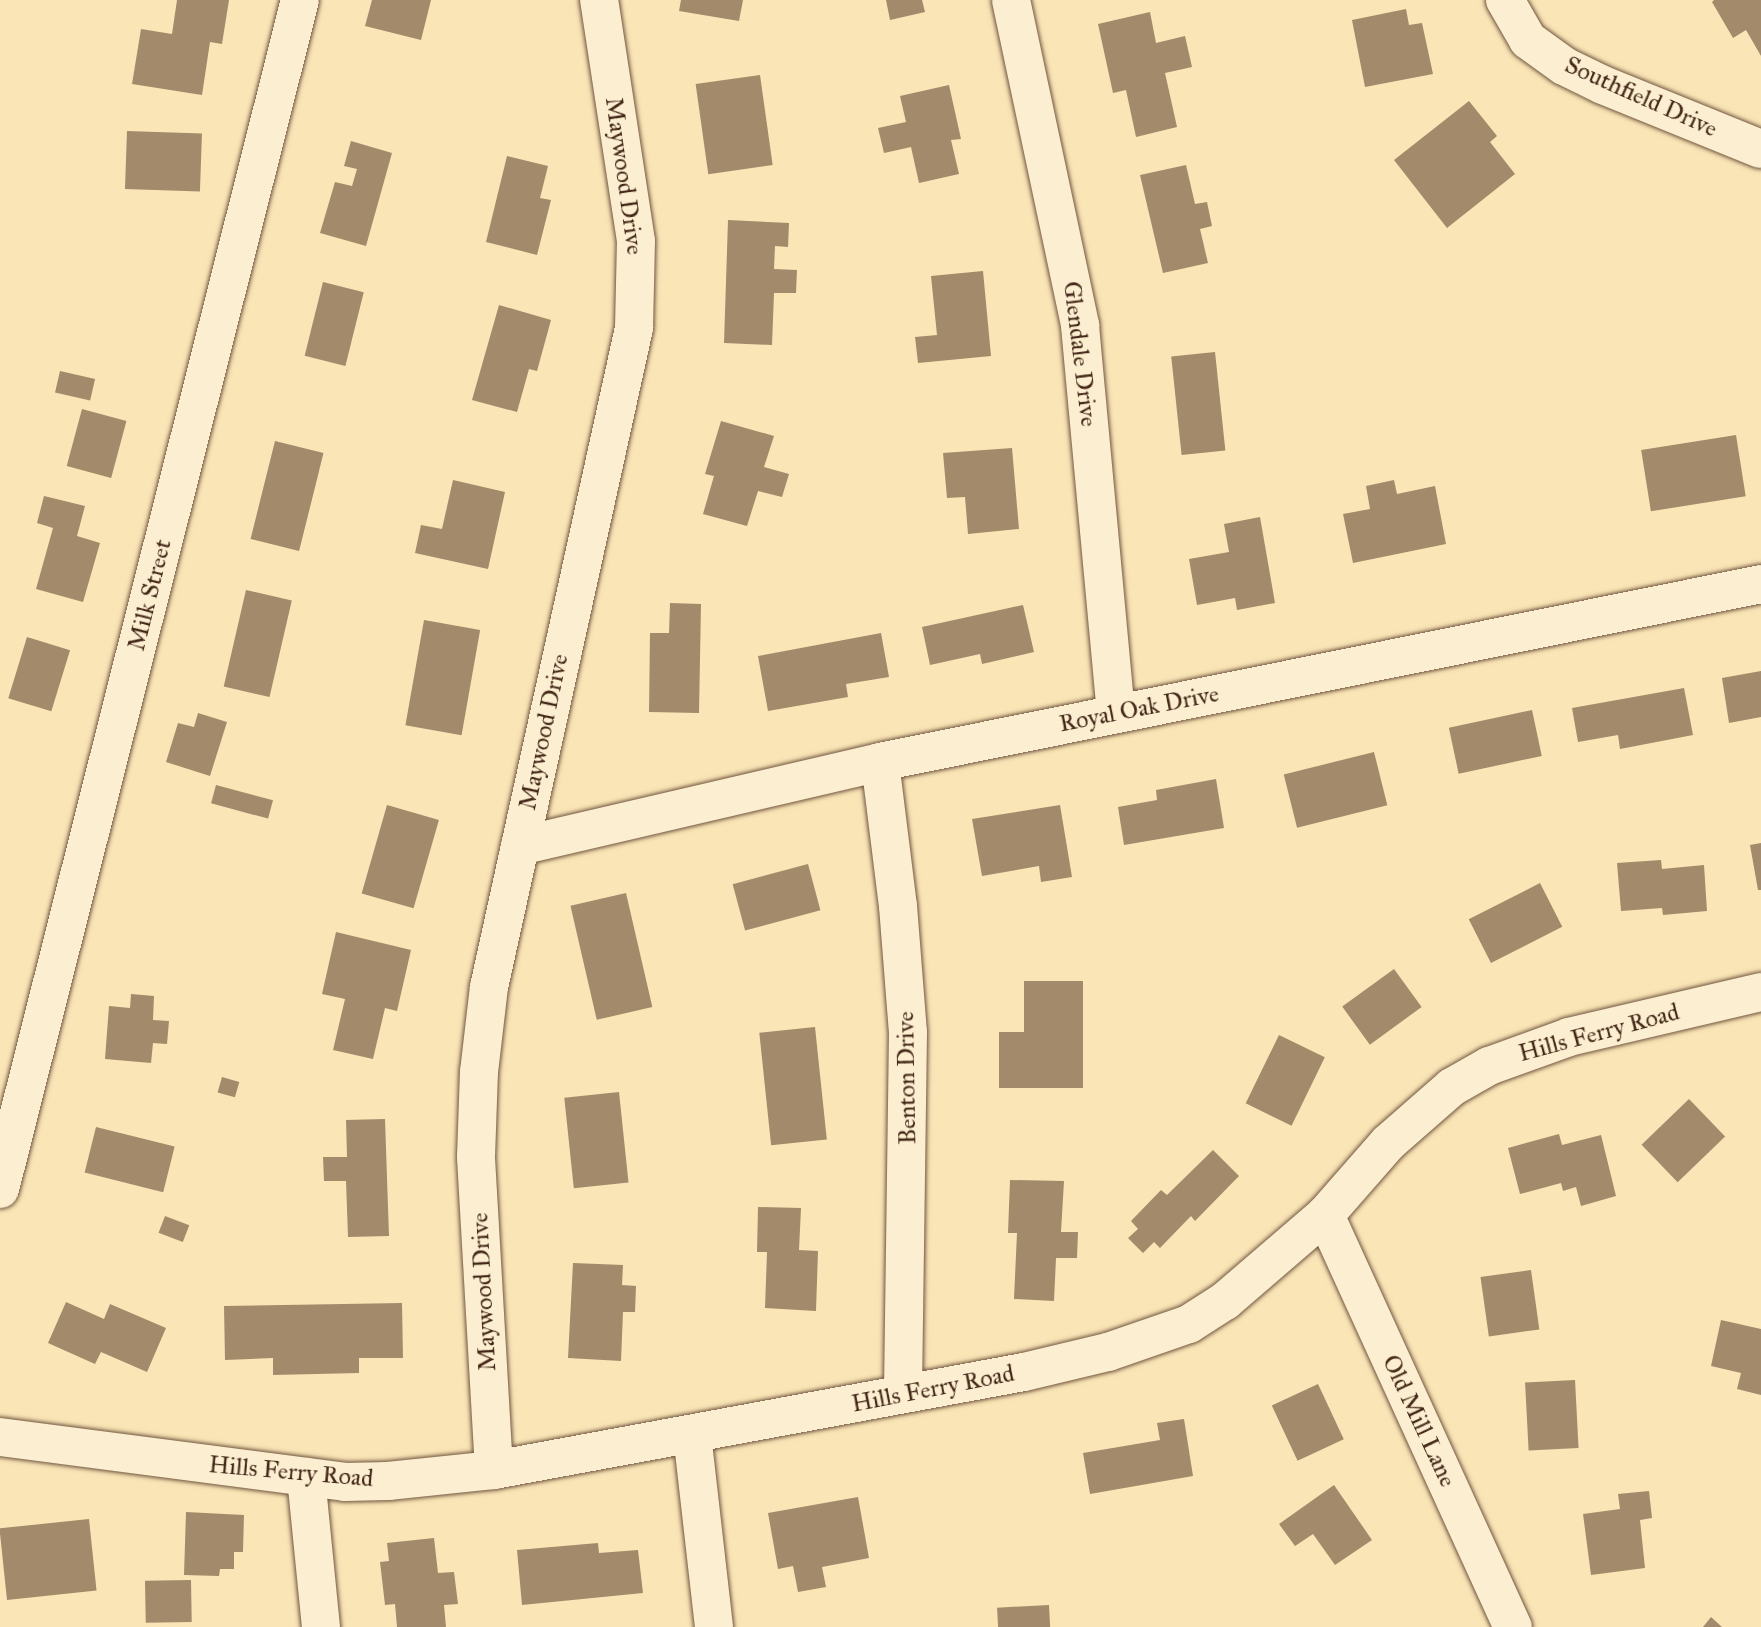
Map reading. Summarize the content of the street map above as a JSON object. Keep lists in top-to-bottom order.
{
  "streets": {
    "street": [
      "Southfield Drive",
      "Maywood Drive",
      "Glendale Drive",
      "Milk Street",
      "Royal Oak Drive",
      "Hills Ferry Road",
      "Benton Drive",
      "Old Mill Lane"
    ]
  },
  "crossings": [
    ["Maywood Drive", "Royal Oak Drive"],
    ["Maywood Drive", "Hills Ferry Road"],
    ["Glendale Drive", "Royal Oak Drive"],
    ["Royal Oak Drive", "Benton Drive"],
    ["Hills Ferry Road", "Benton Drive"],
    ["Hills Ferry Road", "Old Mill Lane"]
  ]
}
